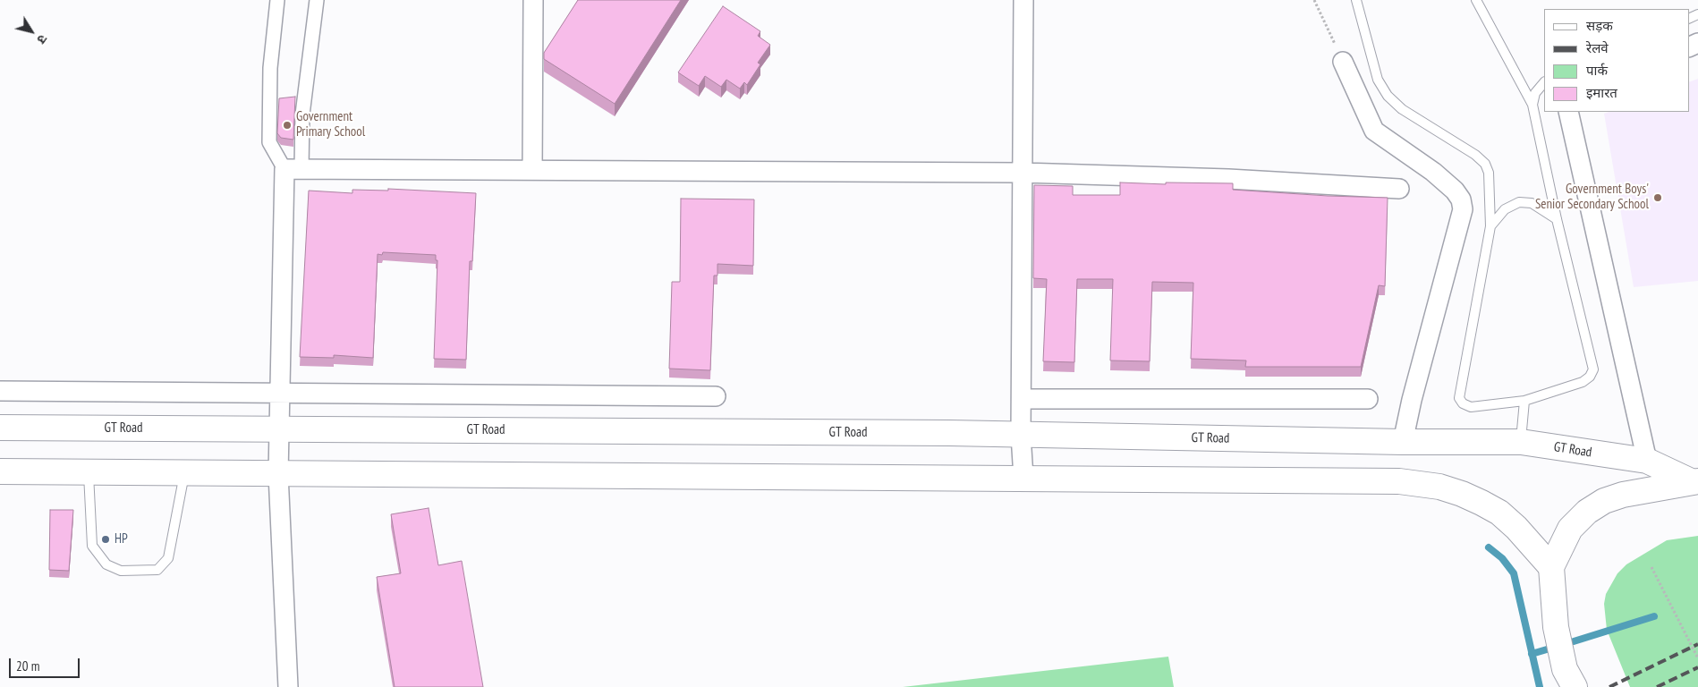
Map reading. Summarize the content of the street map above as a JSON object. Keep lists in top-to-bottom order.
{
  "streets": {
    "main road": ["GT Road"]
  },
  "places": ["Government Primary School", "Government Boys' Senior Secondary School", "HP"],
  "legend": [
    "सड़क",
    "रेलवे",
    "पार्क",
    "इमारत"
  ],
  "scale_bar": "20 m",
  "north": "bottom right"
}
